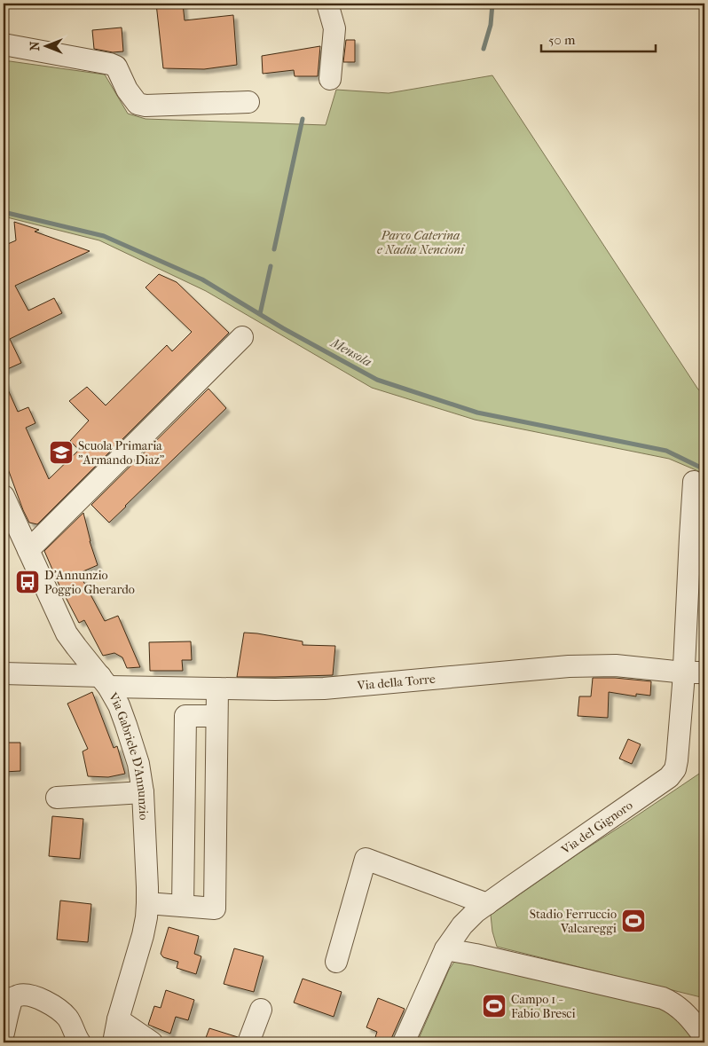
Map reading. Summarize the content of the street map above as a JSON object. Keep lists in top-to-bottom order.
{
  "streets": {
    "street": ["Via della Torre", "Via Gabriele D'Annunzio", "Via del Gignoro"]
  },
  "crossings": [
    ["Via della Torre", "Via Gabriele D'Annunzio"],
    ["Via della Torre", "Via del Gignoro"]
  ],
  "water": ["Mensola"],
  "parks": ["Parco Caterina e Nadia Nencioni"],
  "places": {
    "school or university": ["Scuola Primaria \"Armando Diaz\""],
    "bus stop": ["D'Annunzio Poggio Gherardo"],
    "sports": ["Stadio Ferruccio Valcareggi", "Campo 1 - Fabio Bresci"]
  },
  "scale_bar": "50 m",
  "north": "left"
}
